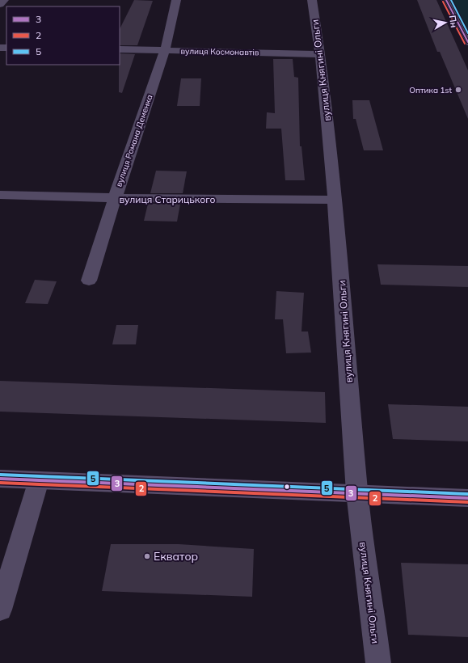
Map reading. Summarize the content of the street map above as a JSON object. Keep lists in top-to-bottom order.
{
  "streets": {
    "street": [
      "вулиця Космонавтів",
      "вулиця Княгині Ольги",
      "вулиця Романа Деменка",
      "вулиця Старицького"
    ]
  },
  "crossings": [
    ["вулиця Космонавтів", "вулиця Княгині Ольги"],
    ["вулиця Космонавтів", "вулиця Романа Деменка"],
    ["вулиця Княгині Ольги", "вулиця Старицького"],
    ["вулиця Романа Деменка", "вулиця Старицького"]
  ],
  "places": ["Оптика 1st", "Екватор"],
  "lines": ["transit line 3", "transit line 5", "transit line 2"],
  "legend": ["3", "2", "5"],
  "north": "right"
}
